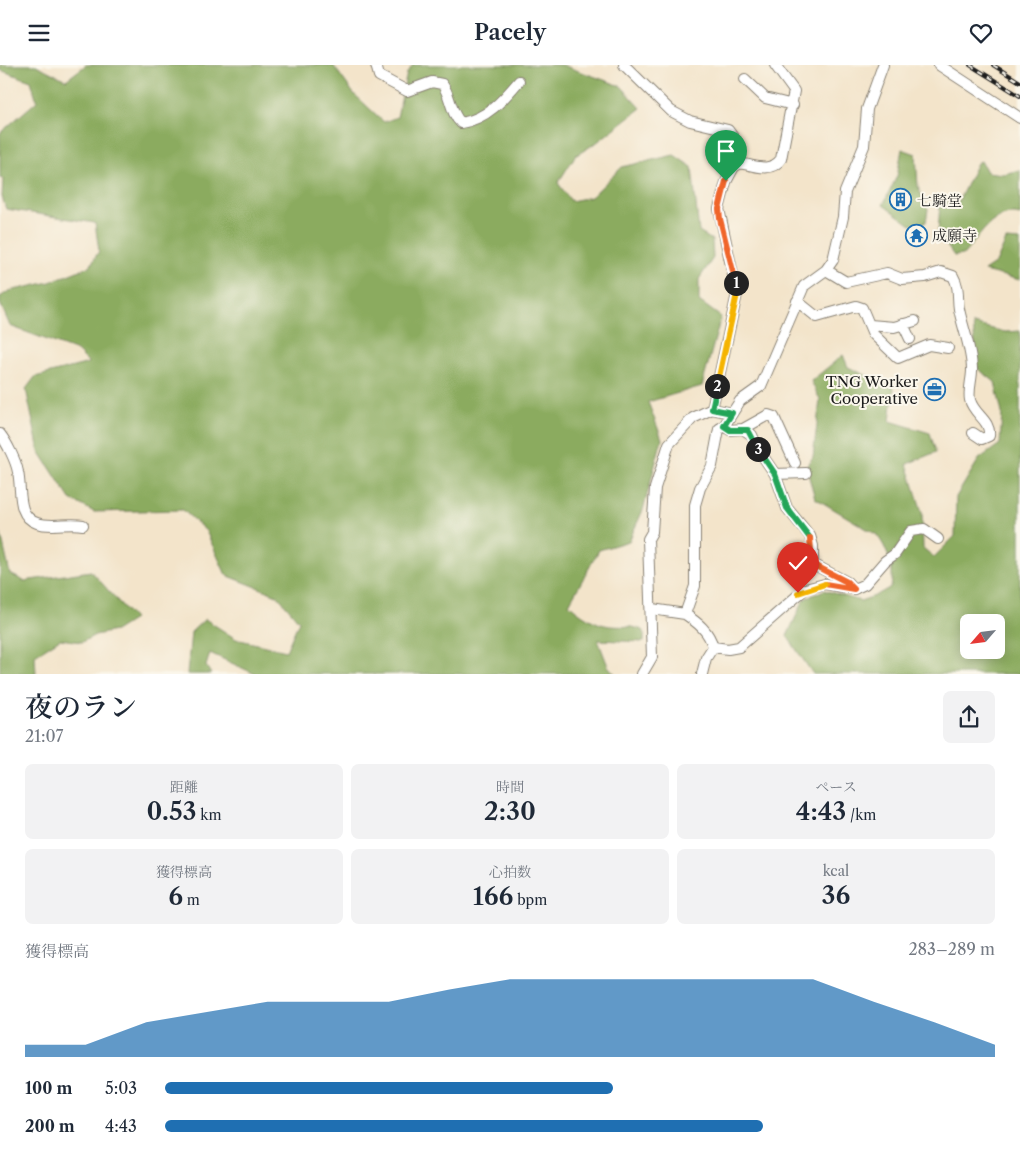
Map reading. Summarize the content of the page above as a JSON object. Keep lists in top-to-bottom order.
{
  "places": {
    "building": ["七騎堂"],
    "temple": ["成願寺"],
    "office": ["TNG Worker Cooperative"]
  },
  "north": "bottom left",
  "page": {
    "header": "Pacely",
    "pins": ["1", "2", "3"],
    "heading": ["夜のラン", "21:07"],
    "stats": [
      ["距離", "0.53 km"],
      ["時間", "2:30"],
      ["ペース", "4:43 /km"],
      ["獲得標高", "6 m"],
      ["心拍数", "166 bpm"],
      ["kcal", "36"]
    ],
    "chart": ["獲得標高", "283–289 m"],
    "list": [
      {
        "name": "100 m",
        "note": "5:03"
      },
      {
        "name": "200 m",
        "note": "4:43"
      }
    ]
  }
}
